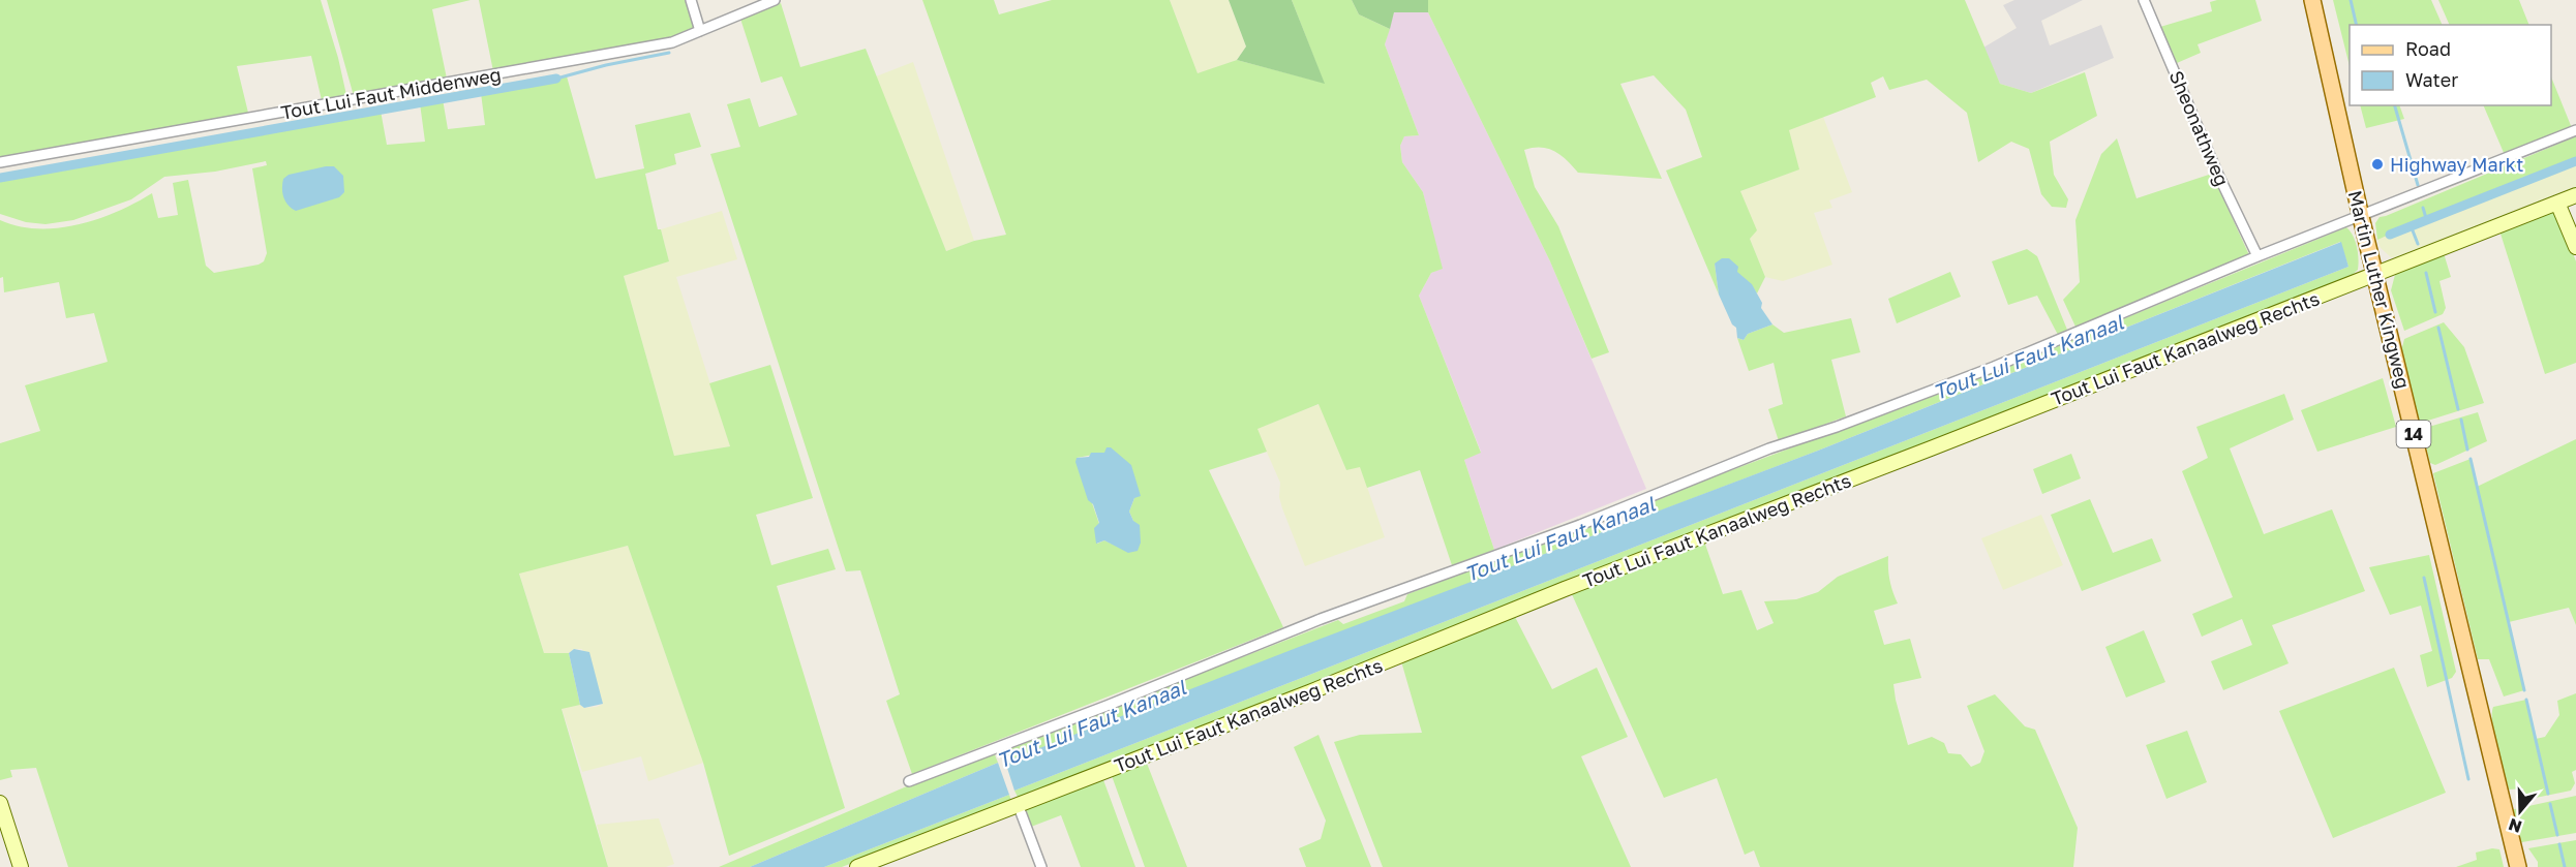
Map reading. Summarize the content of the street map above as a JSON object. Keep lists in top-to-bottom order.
{
  "streets": {
    "main road": ["Martin Luther Kingweg", "14"],
    "street": ["Tout Lui Faut Middenweg", "Sheonathweg", "Tout Lui Faut Kanaalweg Rechts"]
  },
  "crossings": [
    ["Martin Luther Kingweg", "Tout Lui Faut Kanaalweg Rechts"]
  ],
  "water": ["Tout Lui Faut Kanaal"],
  "places": ["Highway Markt"],
  "legend": ["Road", "Water"],
  "north": "bottom"
}
